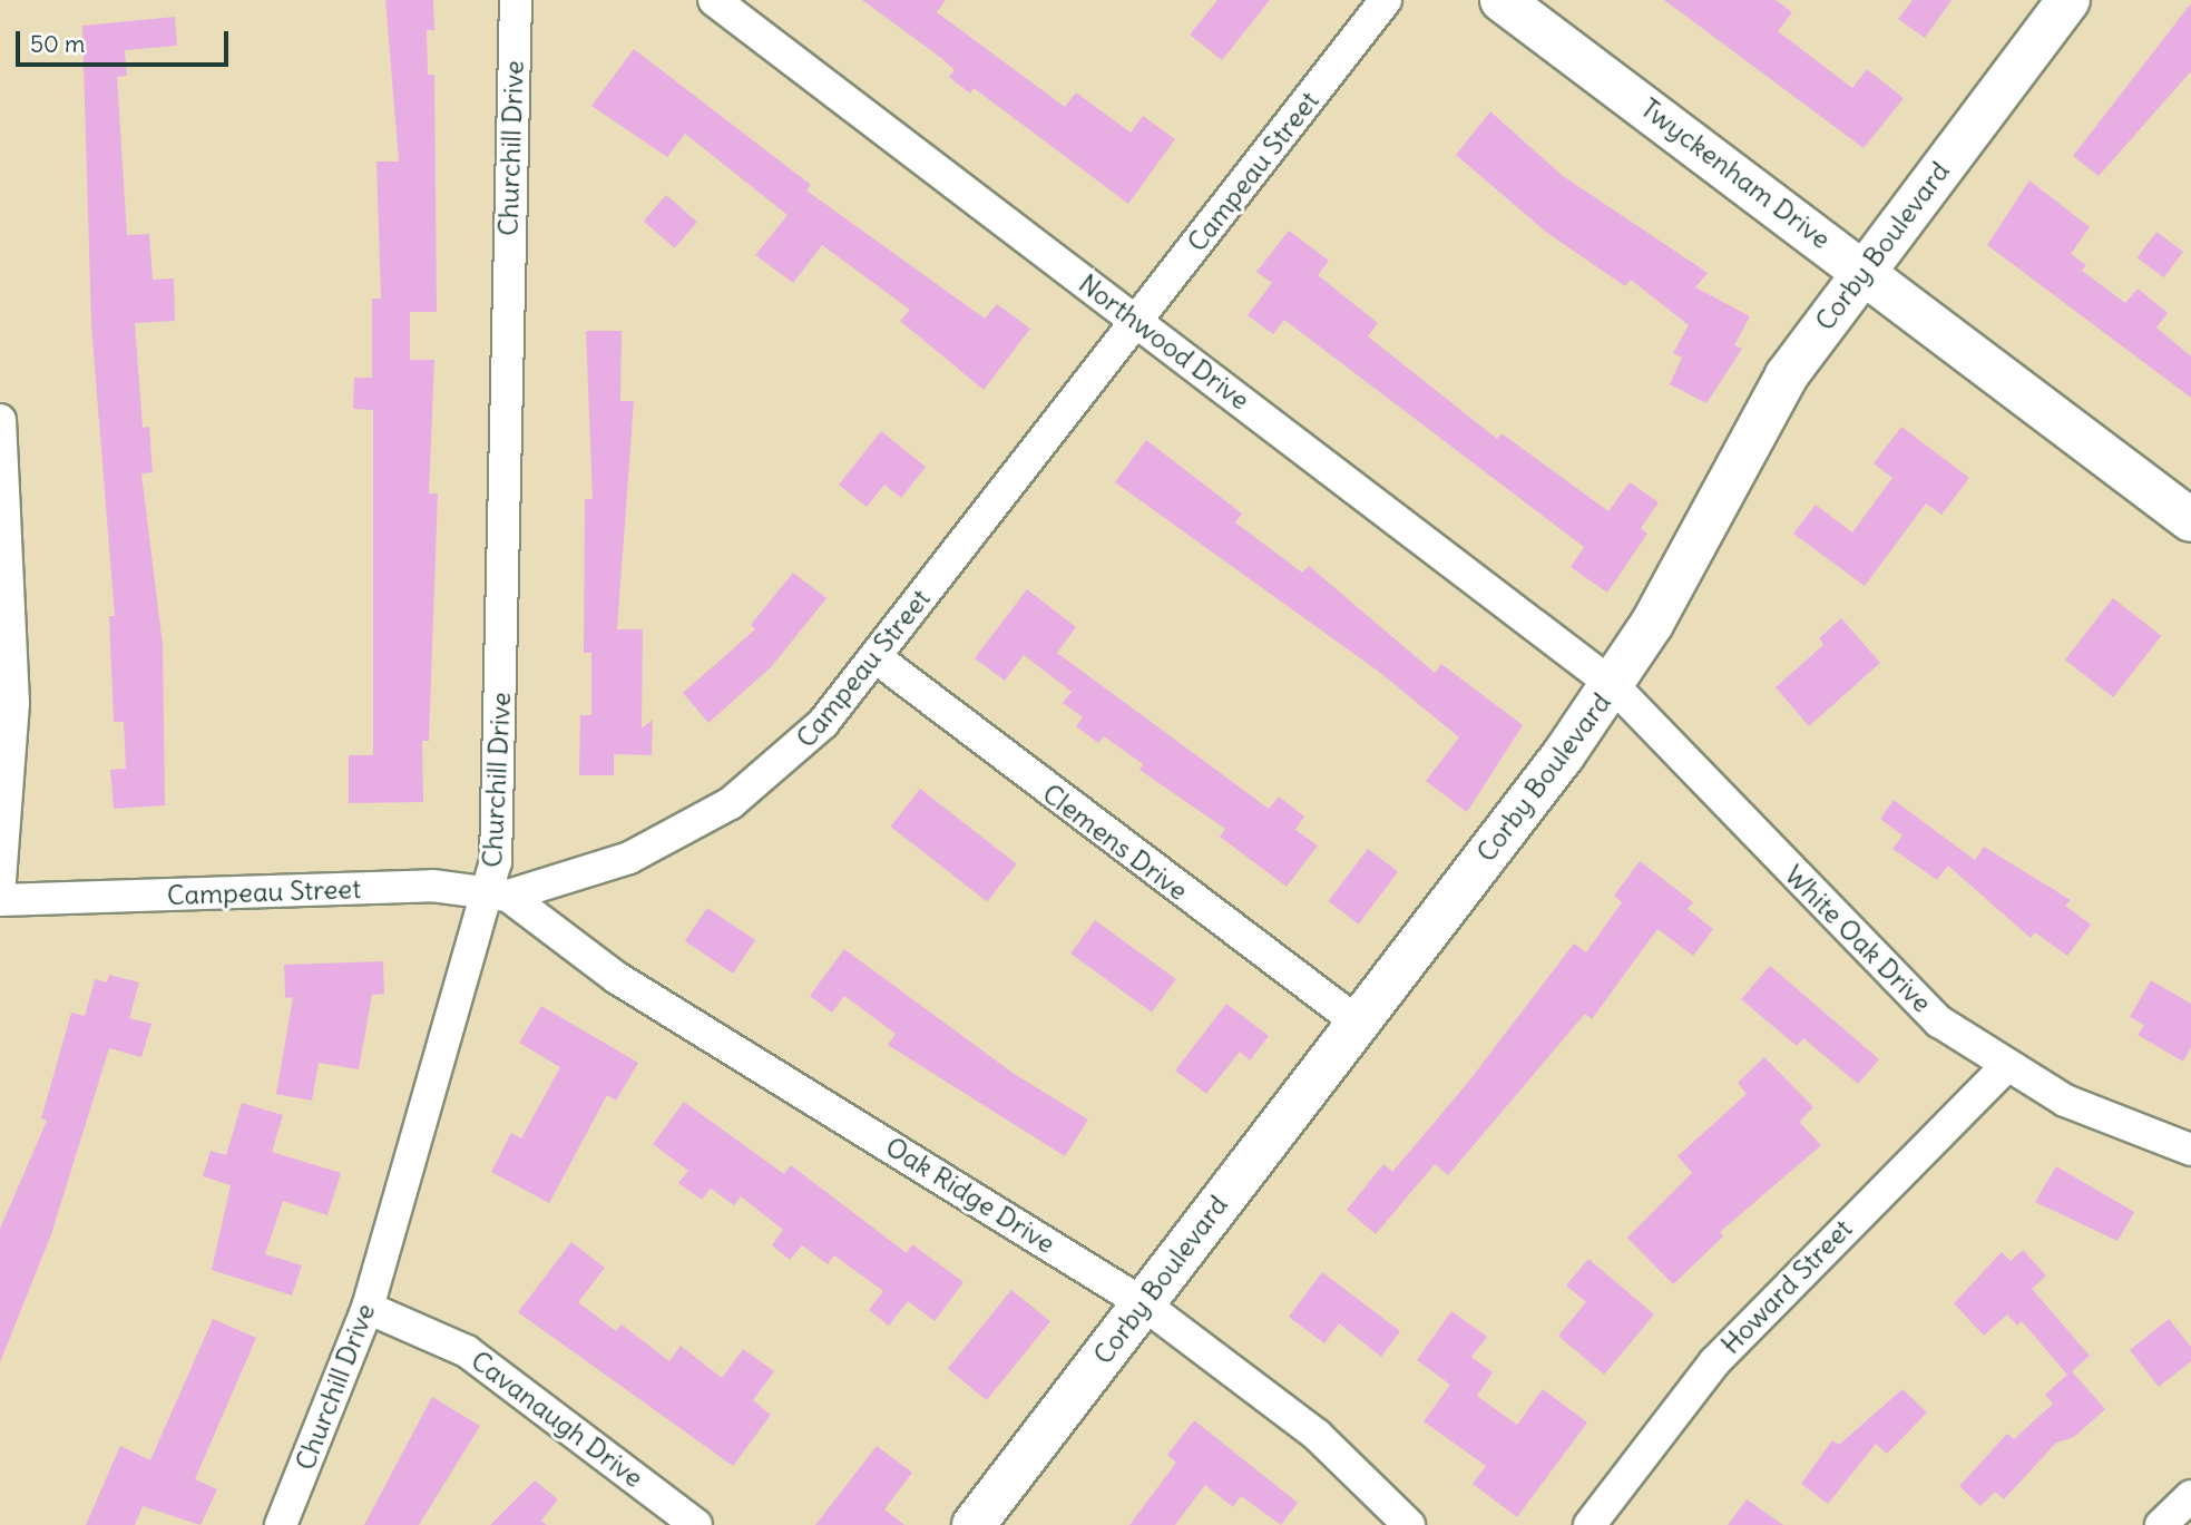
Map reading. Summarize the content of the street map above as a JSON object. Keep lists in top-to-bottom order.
{
  "streets": {
    "street": [
      "Churchill Drive",
      "Campeau Street",
      "Twyckenham Drive",
      "Corby Boulevard",
      "Northwood Drive",
      "Clemens Drive",
      "White Oak Drive",
      "Oak Ridge Drive",
      "Howard Street",
      "Cavanaugh Drive"
    ]
  },
  "crossings": [
    ["Churchill Drive", "Campeau Street"],
    ["Churchill Drive", "Oak Ridge Drive"],
    ["Churchill Drive", "Cavanaugh Drive"],
    ["Campeau Street", "Northwood Drive"],
    ["Campeau Street", "Clemens Drive"],
    ["Campeau Street", "Oak Ridge Drive"],
    ["Twyckenham Drive", "Corby Boulevard"],
    ["Corby Boulevard", "Northwood Drive"],
    ["Corby Boulevard", "Clemens Drive"],
    ["Corby Boulevard", "White Oak Drive"],
    ["Corby Boulevard", "Oak Ridge Drive"],
    ["Northwood Drive", "White Oak Drive"],
    ["White Oak Drive", "Howard Street"]
  ],
  "scale_bar": "50 m"
}
